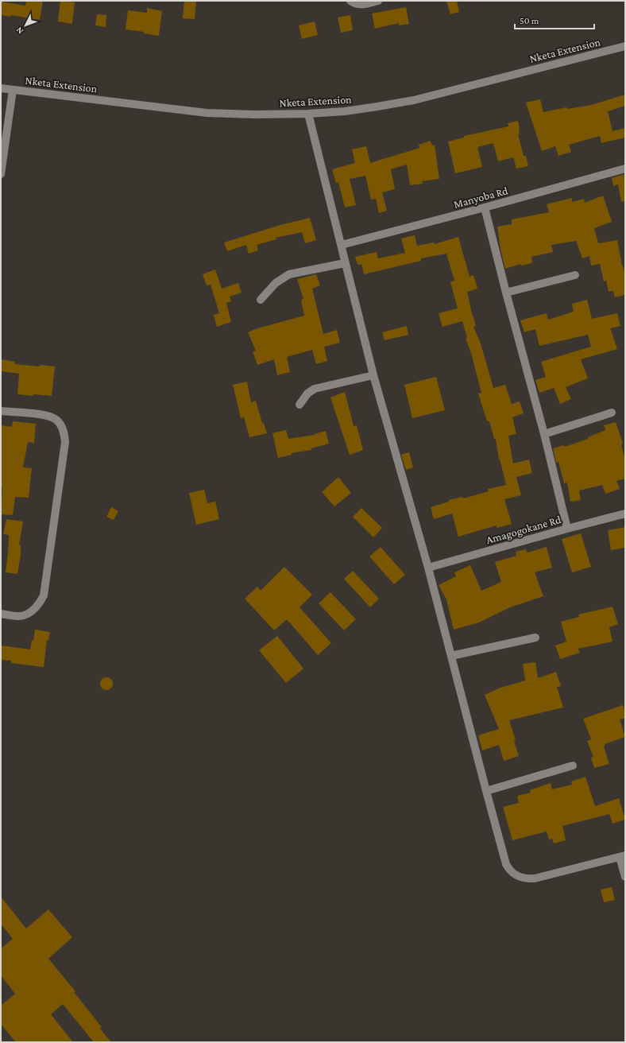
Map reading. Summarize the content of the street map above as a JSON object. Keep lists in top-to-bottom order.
{
  "streets": {
    "street": ["Nketa Extension", "Manyoba Rd", "Amagogokane Rd"]
  },
  "scale_bar": "50 m",
  "north": "bottom left"
}
